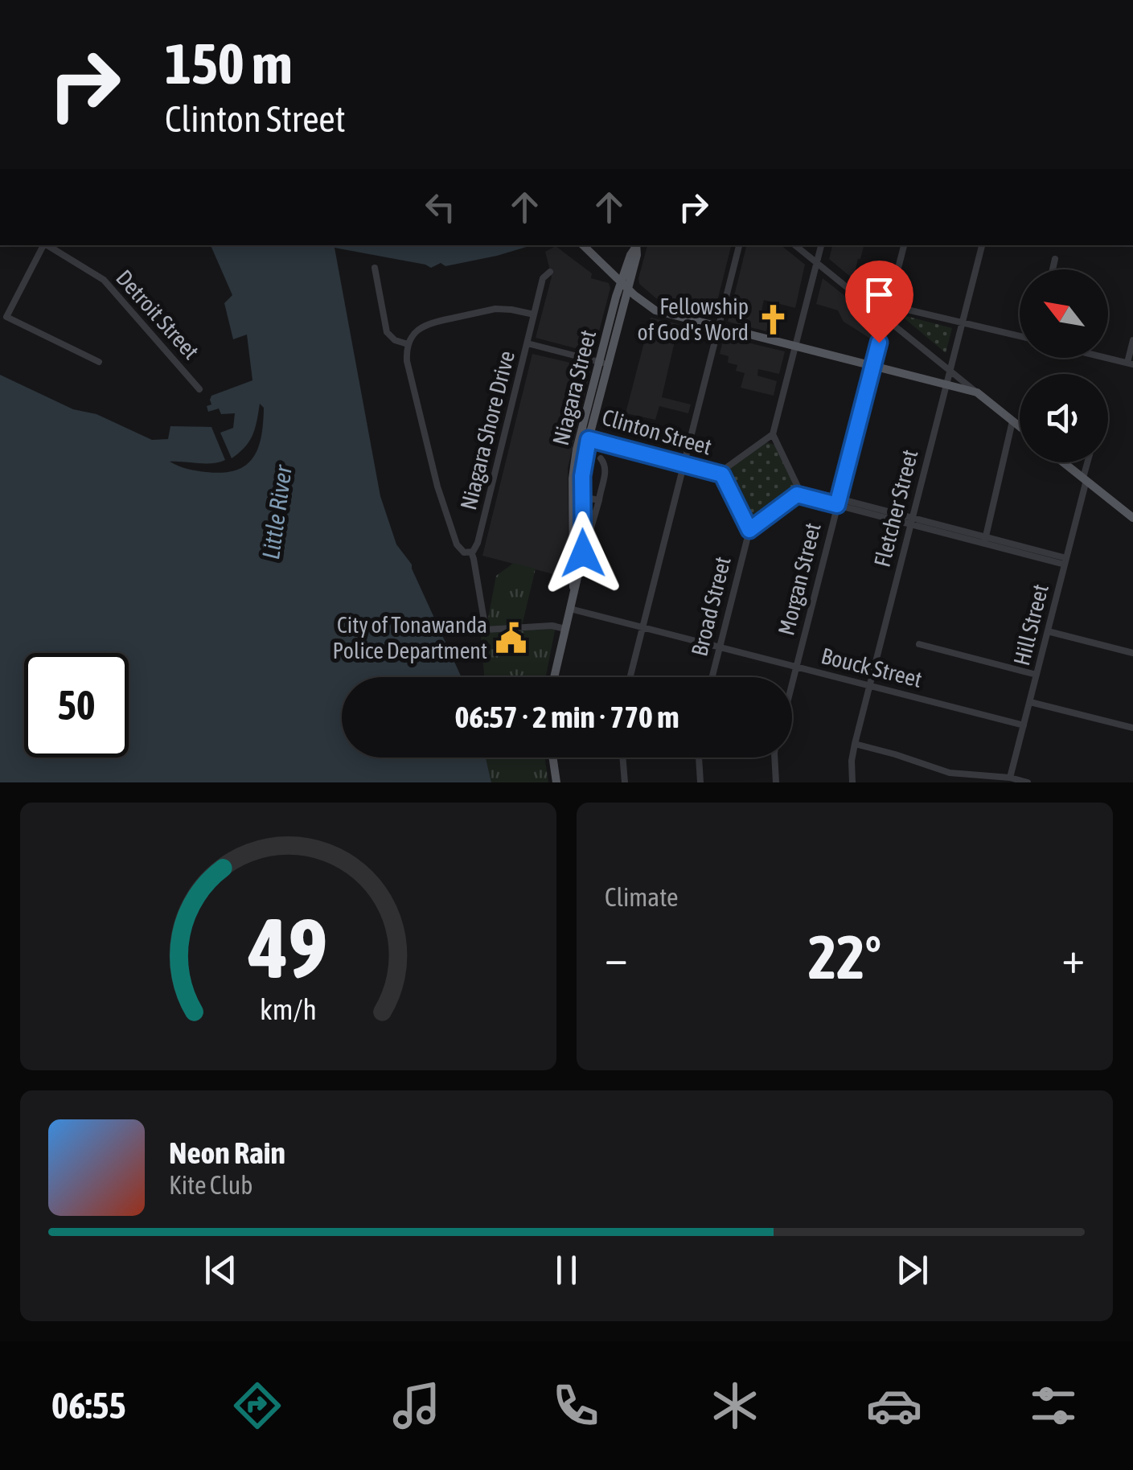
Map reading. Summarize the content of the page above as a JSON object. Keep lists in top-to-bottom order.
{
  "streets": {
    "main road": ["Niagara Street"],
    "street": [
      "Detroit Street",
      "Niagara Shore Drive",
      "Clinton Street",
      "Fletcher Street",
      "Morgan Street",
      "Broad Street",
      "Hill Street",
      "Bouck Street"
    ]
  },
  "crossings": [
    ["Niagara Street", "Niagara Shore Drive"],
    ["Niagara Street", "Clinton Street"],
    ["Niagara Street", "Bouck Street"],
    ["Fletcher Street", "Bouck Street"],
    ["Morgan Street", "Bouck Street"],
    ["Broad Street", "Bouck Street"],
    ["Hill Street", "Bouck Street"]
  ],
  "water": ["Little River"],
  "places": {
    "church": ["Fellowship of God's Word"],
    "public building": ["City of Tonawanda Police Department"]
  },
  "north": "top left",
  "page": {
    "turn": ["150 m", "Clinton Street"],
    "limit": "50",
    "trip": "06:57 · 2 min · 770 m",
    "tile": "Climate",
    "heat": ["−", "22°", "+"],
    "song": ["Neon Rain", "Kite Club"],
    "tabs": "06:55",
    "gauge": ["49", "km/h"]
  }
}
